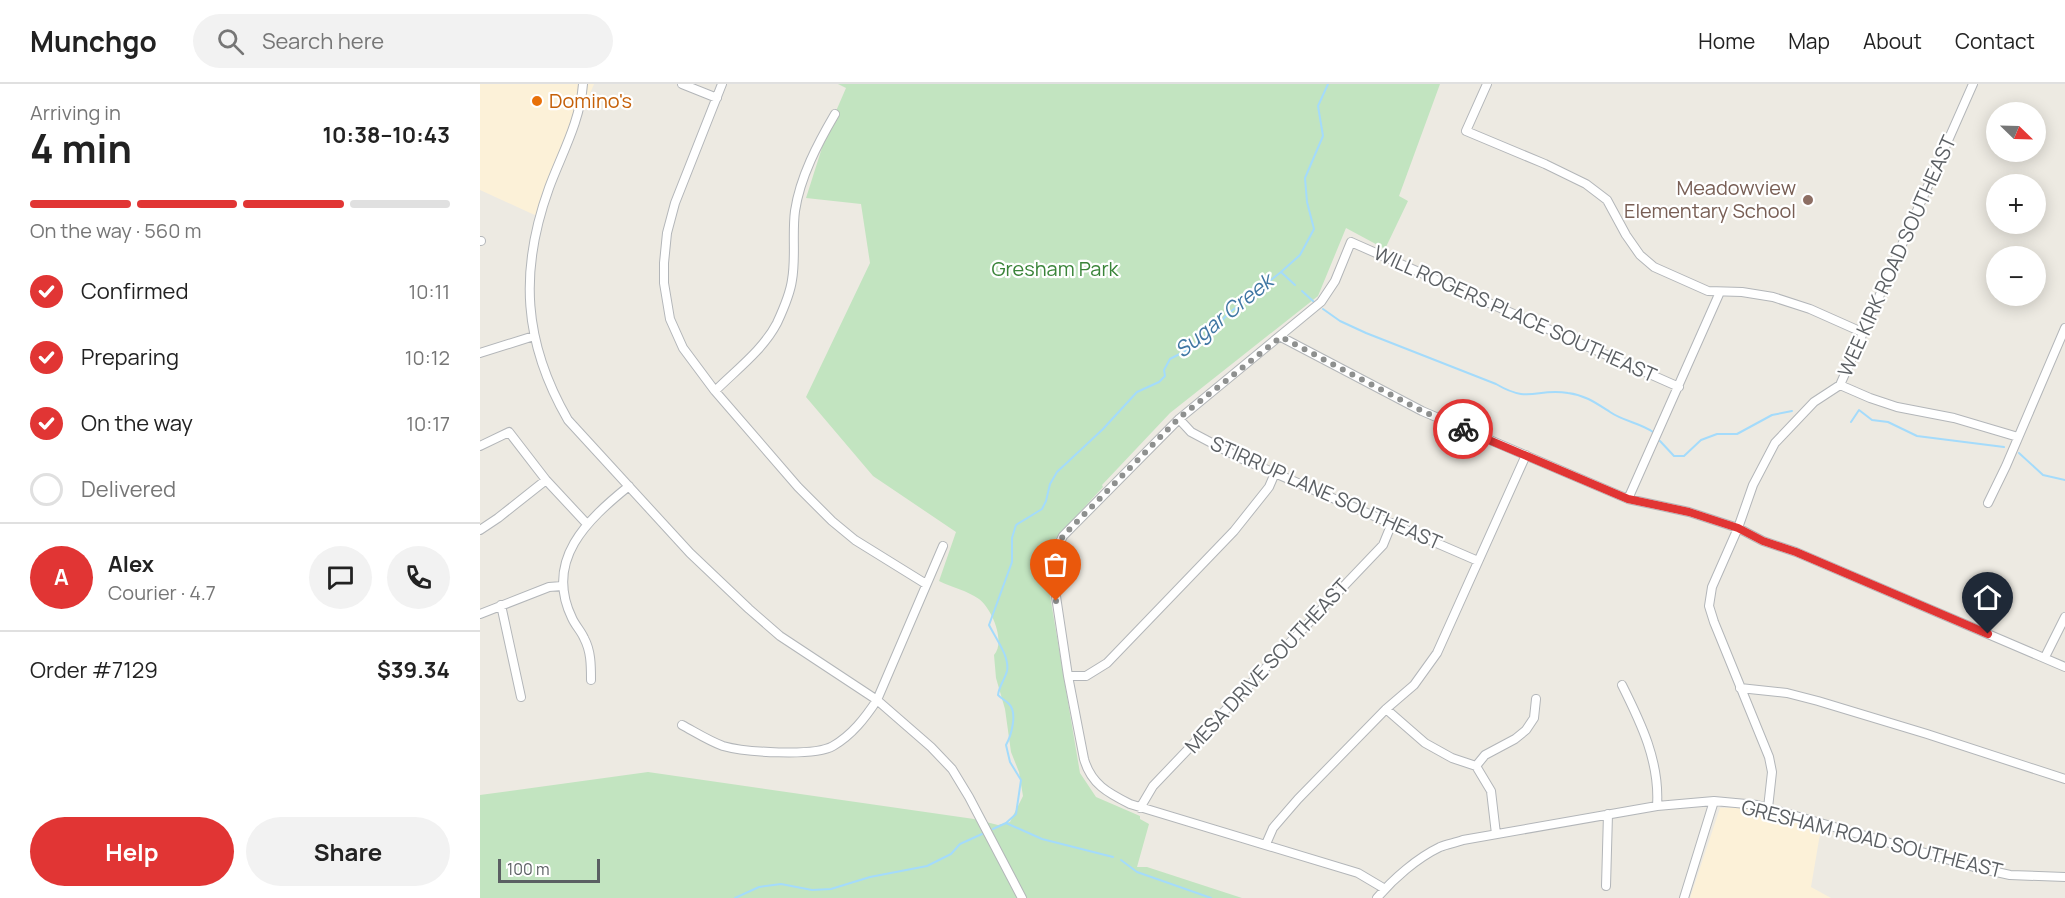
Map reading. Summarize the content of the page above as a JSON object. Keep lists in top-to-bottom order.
{
  "streets": {
    "street": [
      "WEE KIRK ROAD SOUTHEAST",
      "WILL ROGERS PLACE SOUTHEAST",
      "STIRRUP LANE SOUTHEAST",
      "MESA DRIVE SOUTHEAST",
      "GRESHAM ROAD SOUTHEAST"
    ]
  },
  "crossings": [
    ["WEE KIRK ROAD SOUTHEAST", "GRESHAM ROAD SOUTHEAST"],
    ["STIRRUP LANE SOUTHEAST", "MESA DRIVE SOUTHEAST"]
  ],
  "water": ["Sugar Creek"],
  "parks": ["Gresham Park"],
  "places": ["Domino's", "Meadowview Elementary School"],
  "scale_bar": "100 m",
  "north": "bottom right",
  "page": {
    "header": "Munchgo",
    "search": "Search here",
    "nav": [
      "Home",
      "Map",
      "About",
      "Contact"
    ],
    "heading": ["4 min", "Arriving in", "10:38–10:43"],
    "panel": [
      "Alex",
      "Courier · 4.7",
      "Order #7129",
      "$39.34"
    ],
    "map_buttons": ["+", "−"],
    "bar": "On the way · 560 m",
    "list": [
      ["Confirmed", "10:11"],
      ["Preparing", "10:12"],
      ["On the way", "10:17"],
      "Delivered"
    ],
    "round": "A",
    "buttons": ["Help", "Share"],
    "scale": "100 m"
  }
}
